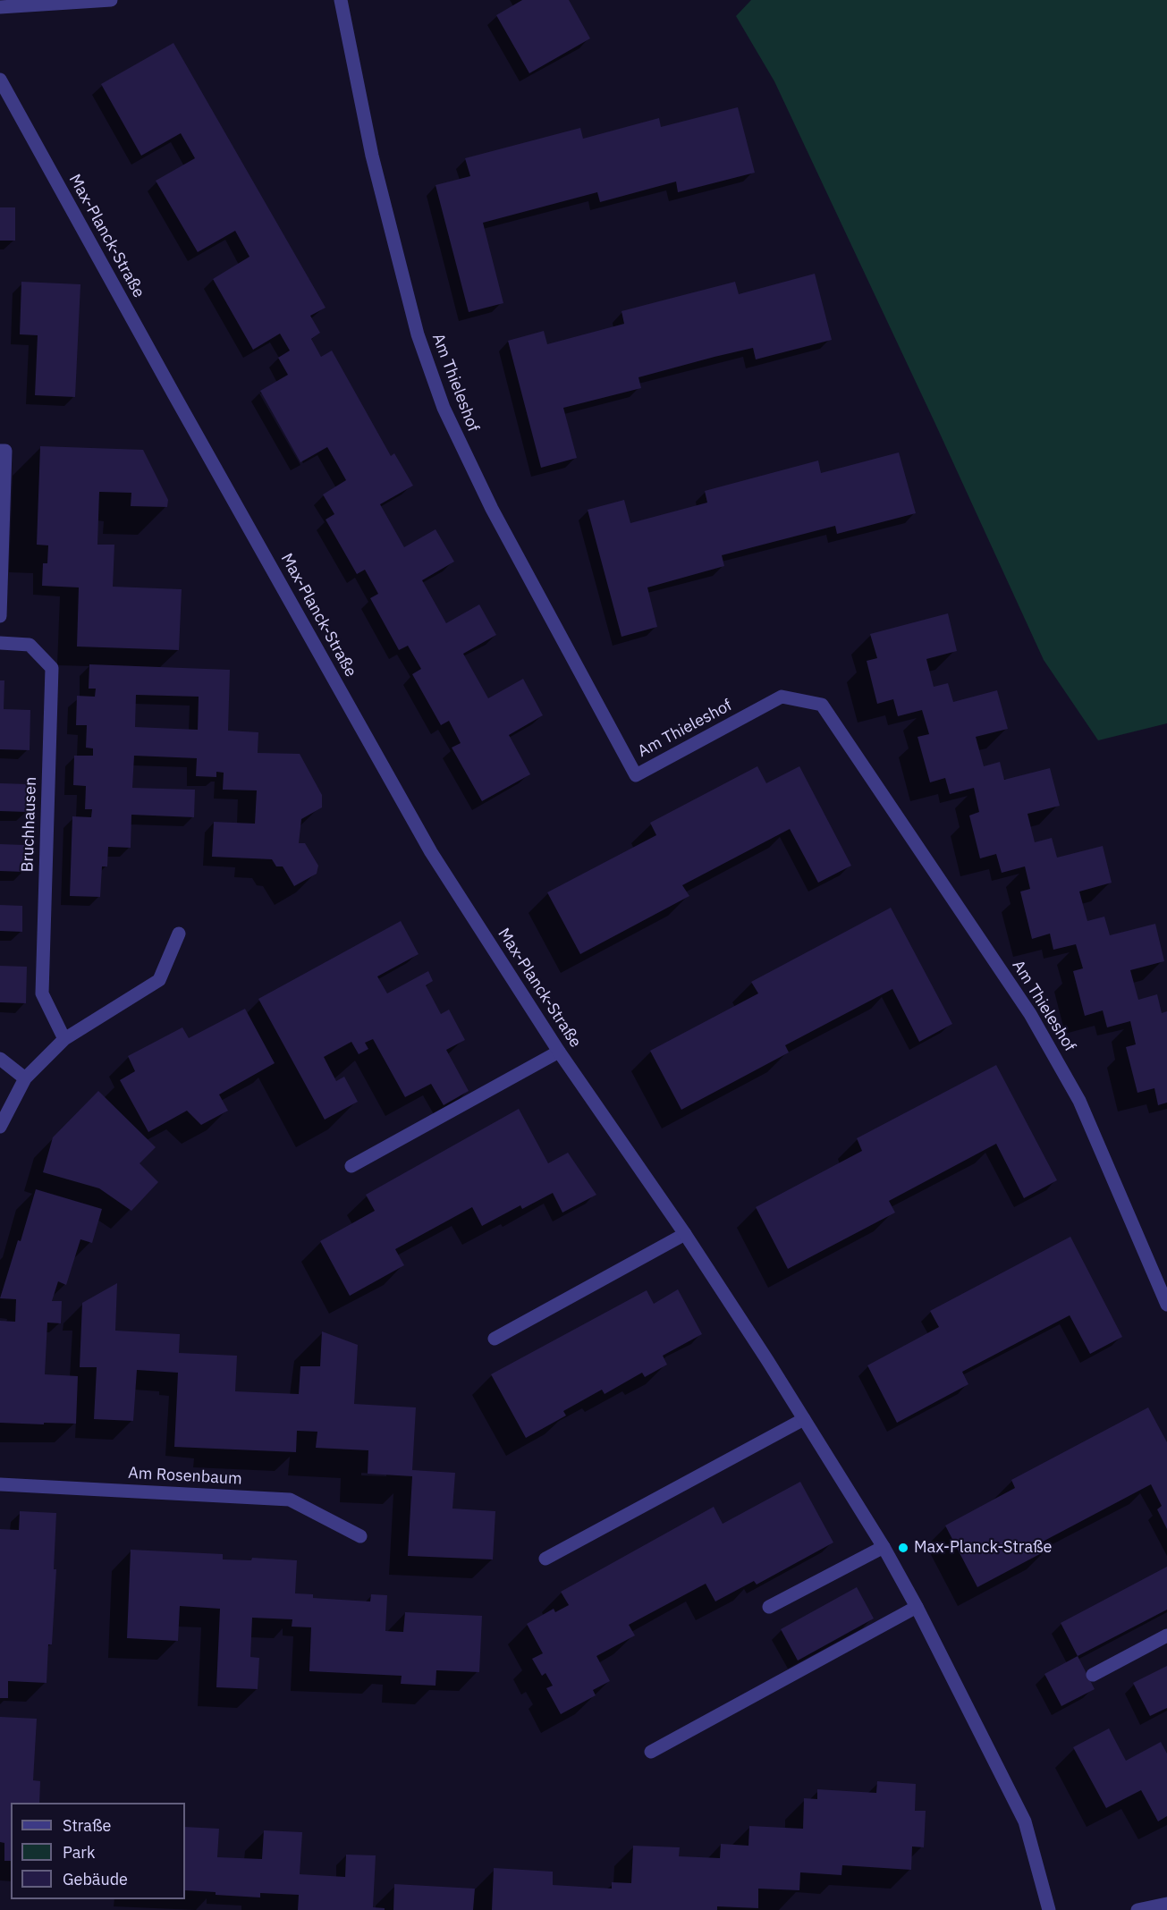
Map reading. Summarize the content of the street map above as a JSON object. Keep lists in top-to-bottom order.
{
  "streets": {
    "street": [
      "Max-Planck-Straße",
      "Am Thieleshof",
      "Bruchhausen",
      "Am Rosenbaum"
    ]
  },
  "places": ["Max-Planck-Straße"],
  "legend": ["Straße", "Park", "Gebäude"]
}
